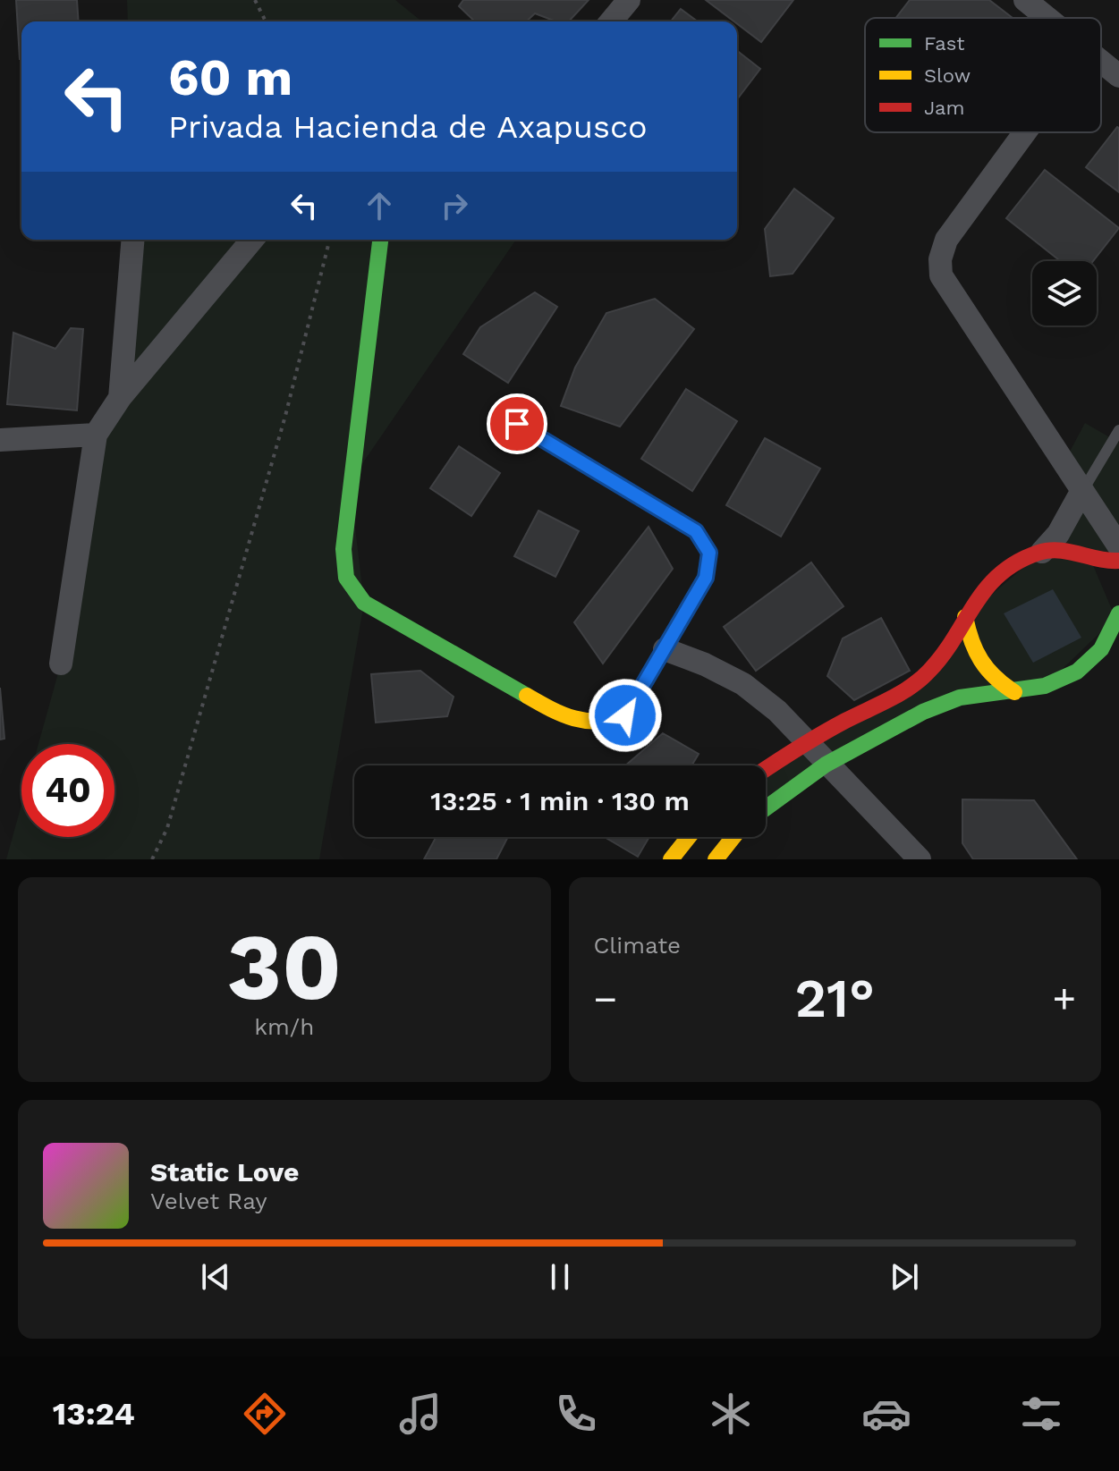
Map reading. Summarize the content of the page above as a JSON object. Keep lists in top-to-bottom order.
{
  "legend": ["Fast", "Slow", "Jam"],
  "page": {
    "turn": ["60 m", "Privada Hacienda de Axapusco"],
    "limit": "40",
    "trip": "13:25 · 1 min · 130 m",
    "tile": [
      ["30", "km/h"],
      "Climate"
    ],
    "heat": ["−", "21°", "+"],
    "song": ["Static Love", "Velvet Ray"],
    "tabs": "13:24"
  }
}
